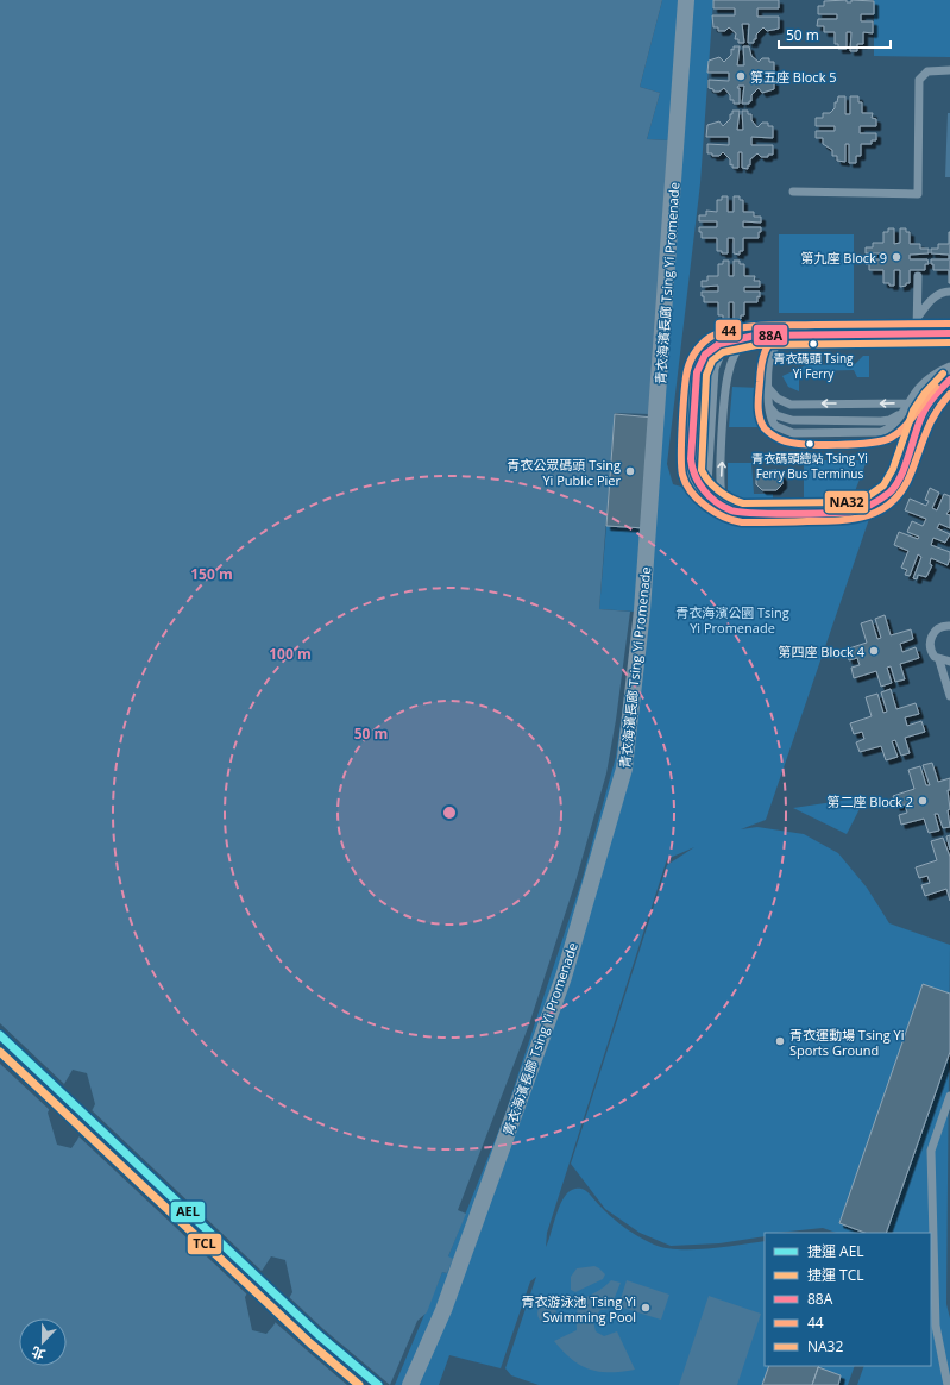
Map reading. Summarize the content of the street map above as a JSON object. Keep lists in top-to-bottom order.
{
  "streets": {
    "street": ["青衣海濱長廊 Tsing Yi Promenade"]
  },
  "parks": ["青衣海濱公園 Tsing Yi Promenade"],
  "places": [
    "第五座 Block 5",
    "第九座 Block 9",
    "青衣碼頭 Tsing Yi Ferry",
    "青衣碼頭總站 Tsing Yi Ferry Bus Terminus",
    "青衣公眾碼頭 Tsing Yi Public Pier",
    "第四座 Block 4",
    "第二座 Block 2",
    "青衣運動場 Tsing Yi Sports Ground",
    "青衣游泳池 Tsing Yi Swimming Pool"
  ],
  "lines": [
    "transit line 44",
    "transit line 88A",
    "transit line NA32",
    "metro line AEL",
    "metro line TCL"
  ],
  "legend": [
    "捷運 AEL",
    "捷運 TCL",
    "88A",
    "44",
    "NA32"
  ],
  "scale_bar": "50 m",
  "north": "bottom",
  "rings": ["150 m", "100 m", "50 m"]
}
